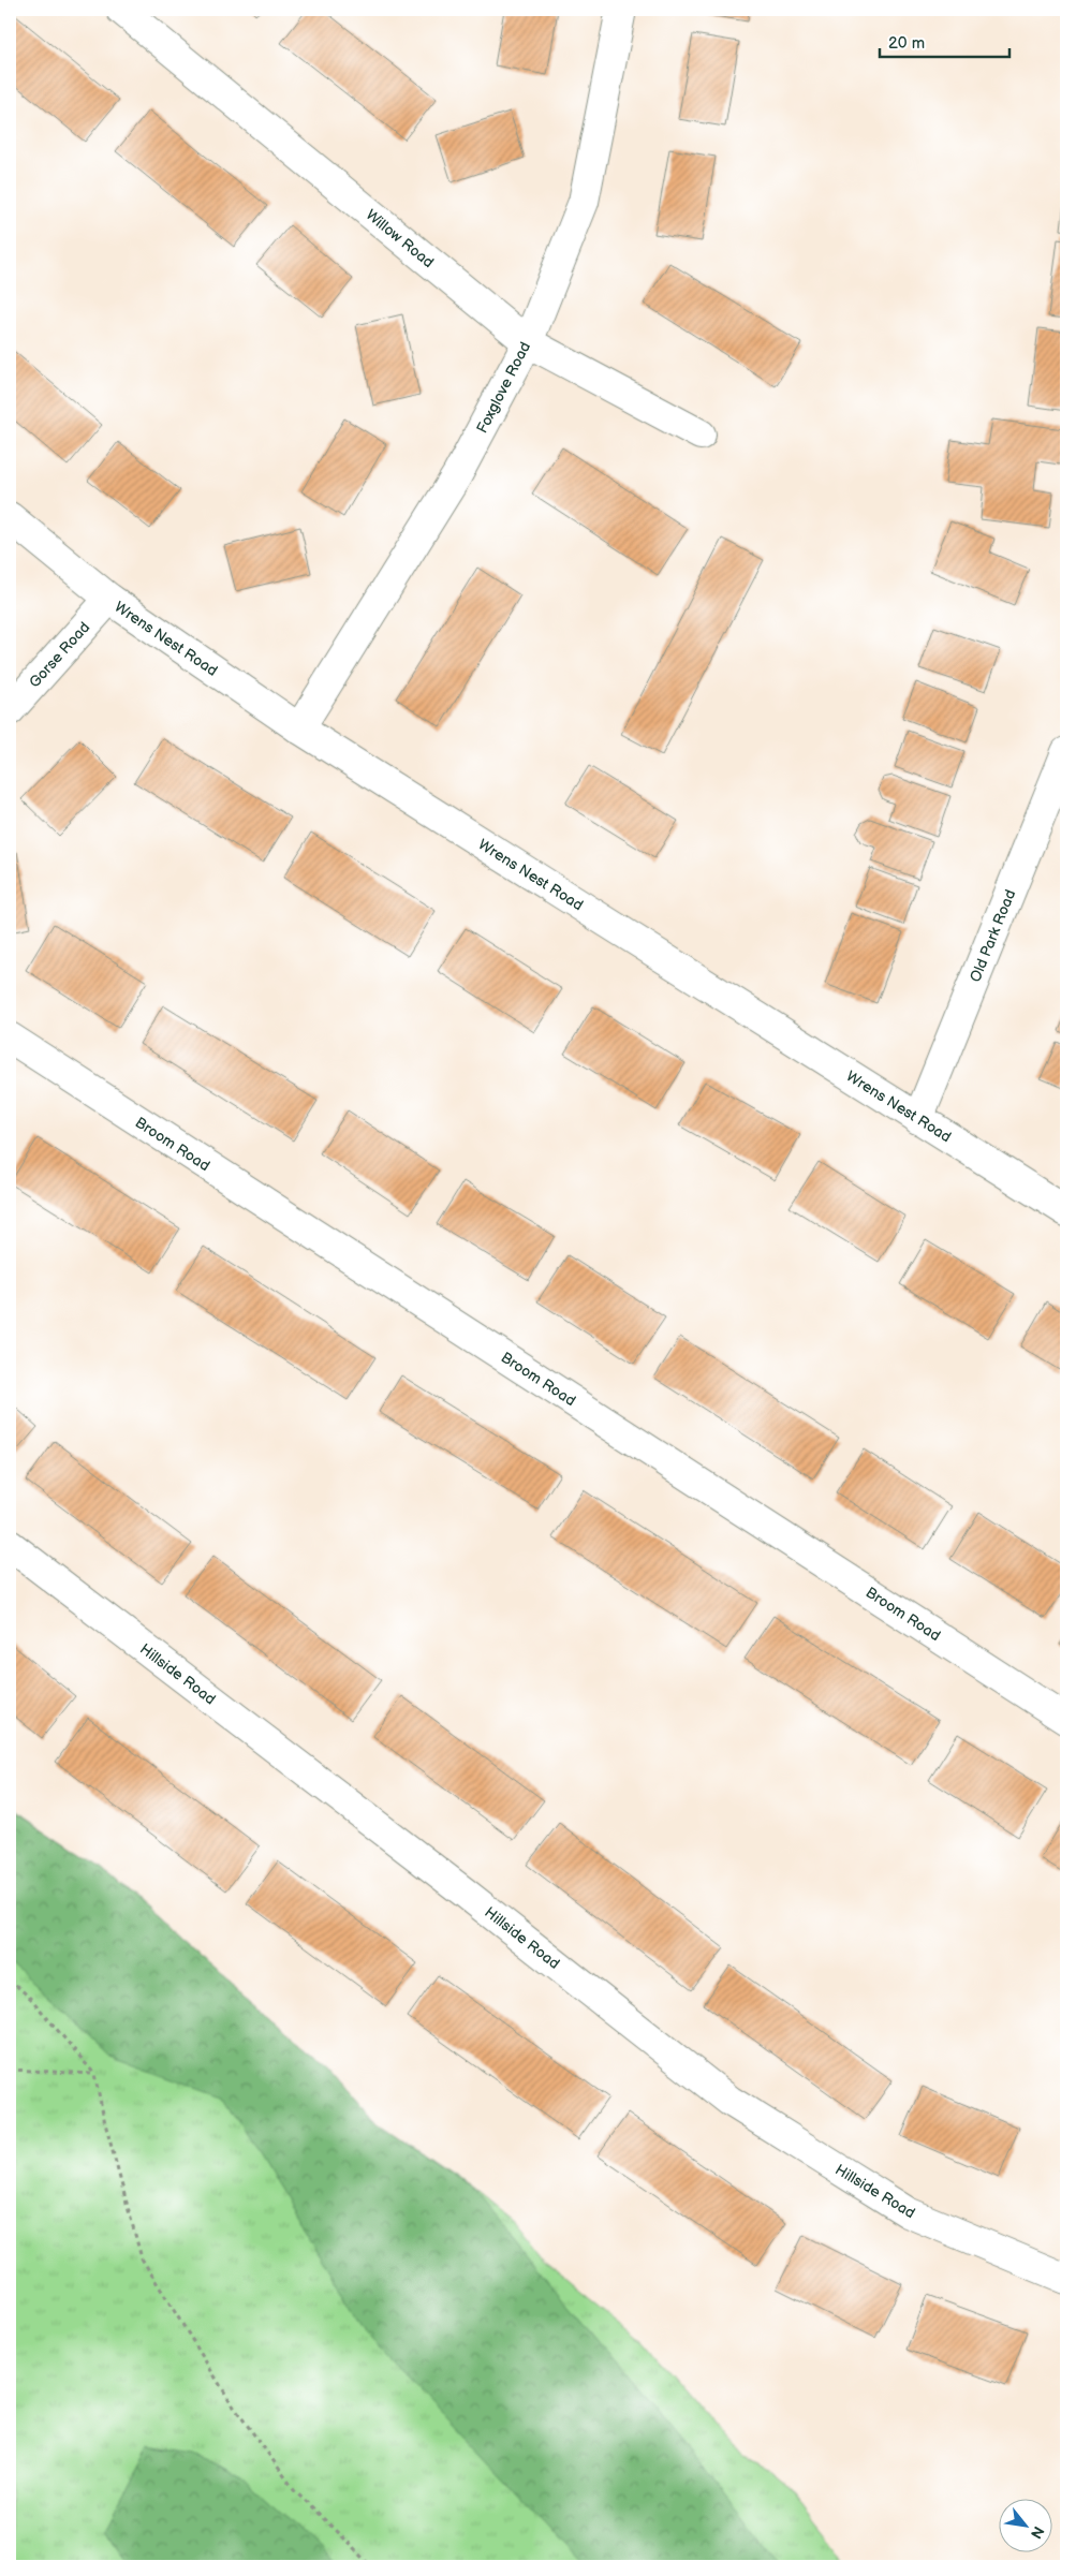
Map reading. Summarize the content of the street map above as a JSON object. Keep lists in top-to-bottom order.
{
  "streets": {
    "street": [
      "Willow Road",
      "Foxglove Road",
      "Wrens Nest Road",
      "Gorse Road",
      "Old Park Road",
      "Broom Road",
      "Hillside Road"
    ]
  },
  "crossings": [
    ["Willow Road", "Foxglove Road"],
    ["Foxglove Road", "Wrens Nest Road"],
    ["Wrens Nest Road", "Gorse Road"],
    ["Wrens Nest Road", "Old Park Road"]
  ],
  "scale_bar": "20 m",
  "north": "bottom right"
}
